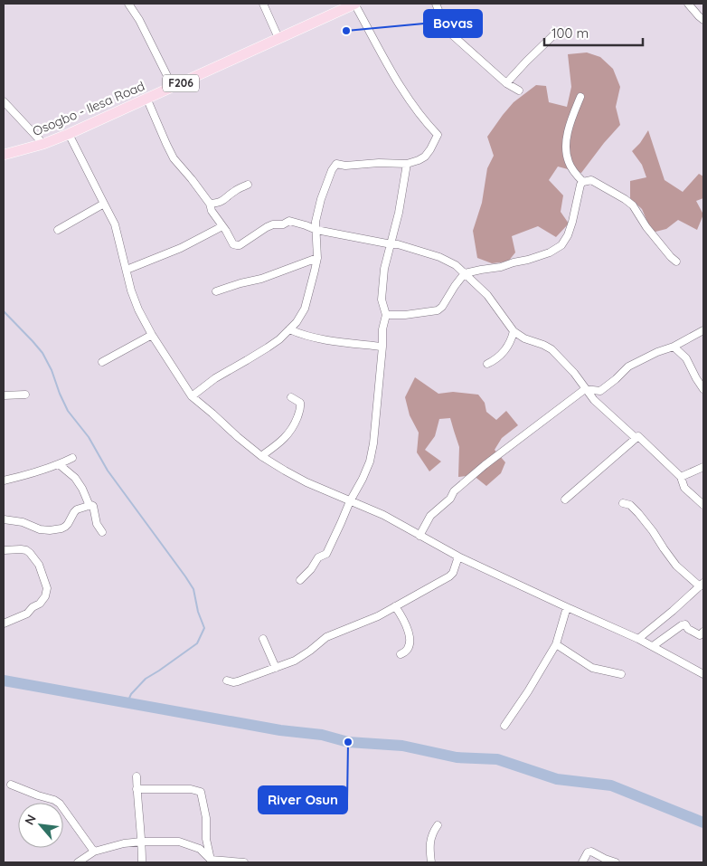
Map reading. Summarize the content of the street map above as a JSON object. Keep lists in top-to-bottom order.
{
  "streets": {
    "main road": ["F206", "Osogbo - Ilesa Road"]
  },
  "places": ["Bovas", "River Osun"],
  "scale_bar": "100 m",
  "north": "top left"
}
